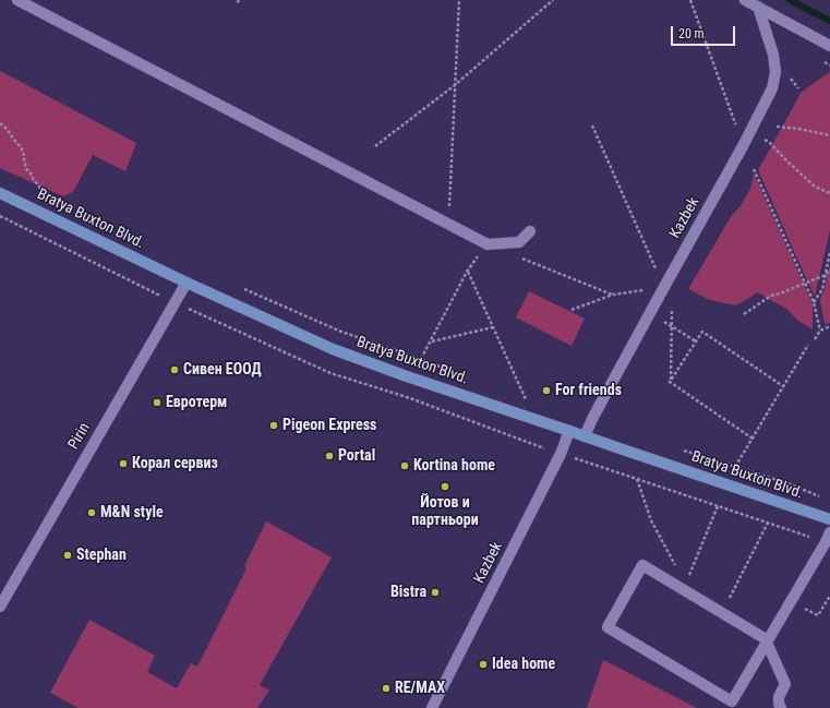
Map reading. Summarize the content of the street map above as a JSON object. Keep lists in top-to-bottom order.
{
  "streets": {
    "street": ["Kazbek", "Bratya Buxton Blvd.", "Pirin"]
  },
  "crossings": [
    ["Kazbek", "Bratya Buxton Blvd."],
    ["Bratya Buxton Blvd.", "Pirin"]
  ],
  "places": [
    "Сивен ЕООД",
    "For friends",
    "Евротерм",
    "Pigeon Express",
    "Portal",
    "Корал сервиз",
    "Kortina home",
    "Йотов и партньори",
    "M&N style",
    "Stephan",
    "Bistra",
    "Idea home",
    "RE/MAX"
  ],
  "scale_bar": "20 m"
}
